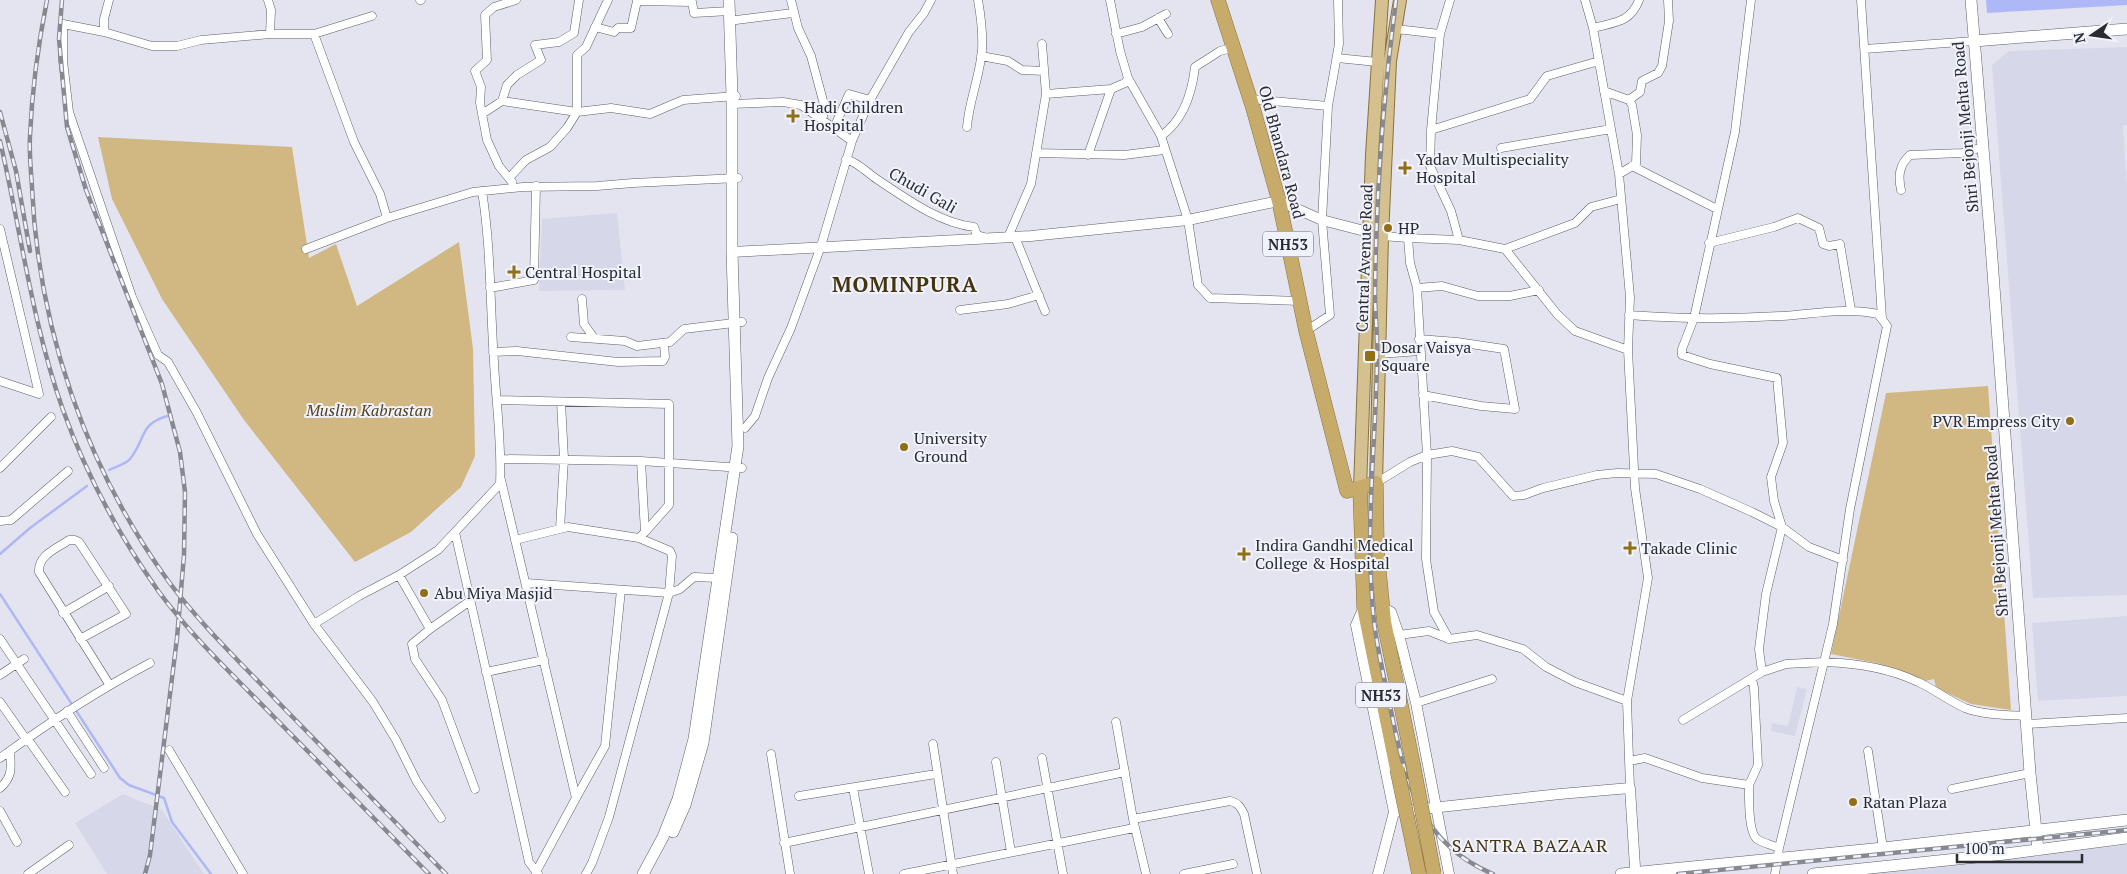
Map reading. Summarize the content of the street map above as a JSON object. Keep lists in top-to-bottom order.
{
  "streets": {
    "highway": ["Old Bhandara Road", "NH53", "Central Avenue Road"],
    "main road": ["Shri Bejonji Mehta Road"],
    "street": ["Chudi Gali"]
  },
  "crossings": [
    ["Old Bhandara Road", "NH53"],
    ["Old Bhandara Road", "Central Avenue Road"],
    ["NH53", "Central Avenue Road"]
  ],
  "districts": ["MOMINPURA", "SANTRA BAZAAR"],
  "parks": ["Muslim Kabrastan"],
  "places": {
    "health": [
      "Hadi Children Hospital",
      "Yadav Multispeciality Hospital",
      "Central Hospital",
      "Takade Clinic",
      "Indira Gandhi Medical College & Hospital"
    ],
    "other": [
      "HP",
      "PVR Empress City",
      "University Ground",
      "Abu Miya Masjid",
      "Ratan Plaza"
    ],
    "transit": ["Dosar Vaisya Square"]
  },
  "scale_bar": "100 m",
  "north": "left"
}
